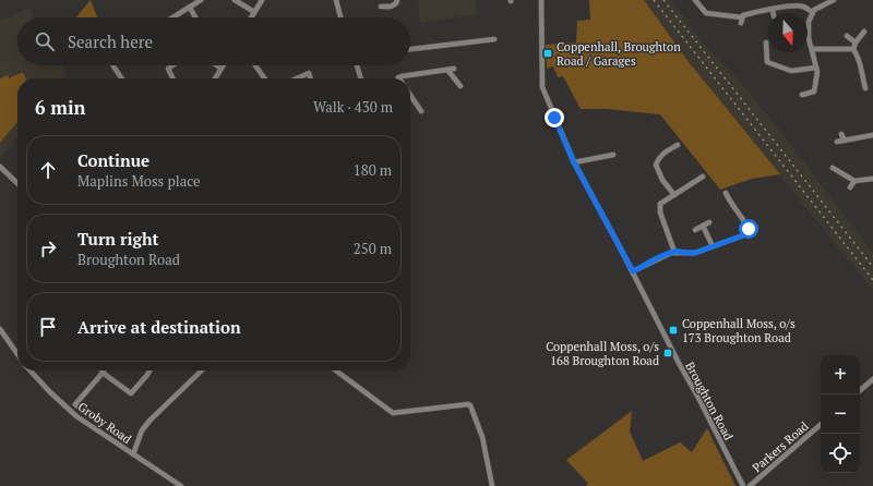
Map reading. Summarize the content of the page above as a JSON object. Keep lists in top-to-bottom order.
{
  "streets": {
    "street": ["Broughton Road", "Groby Road", "Parkers Road"]
  },
  "places": {
    "transit": ["Coppenhall, Broughton Road / Garages", "Coppenhall Moss, o/s 173 Broughton Road", "Coppenhall Moss, o/s 168 Broughton Road"]
  },
  "north": "bottom",
  "page": {
    "search": "Search here",
    "heading": ["6 min", "Walk · 430 m"],
    "list": [
      ["Continue", "Maplins Moss place", "180 m"],
      ["Turn right", "Broughton Road", "250 m"],
      "Arrive at destination"
    ],
    "map_buttons": ["+", "−"]
  }
}
